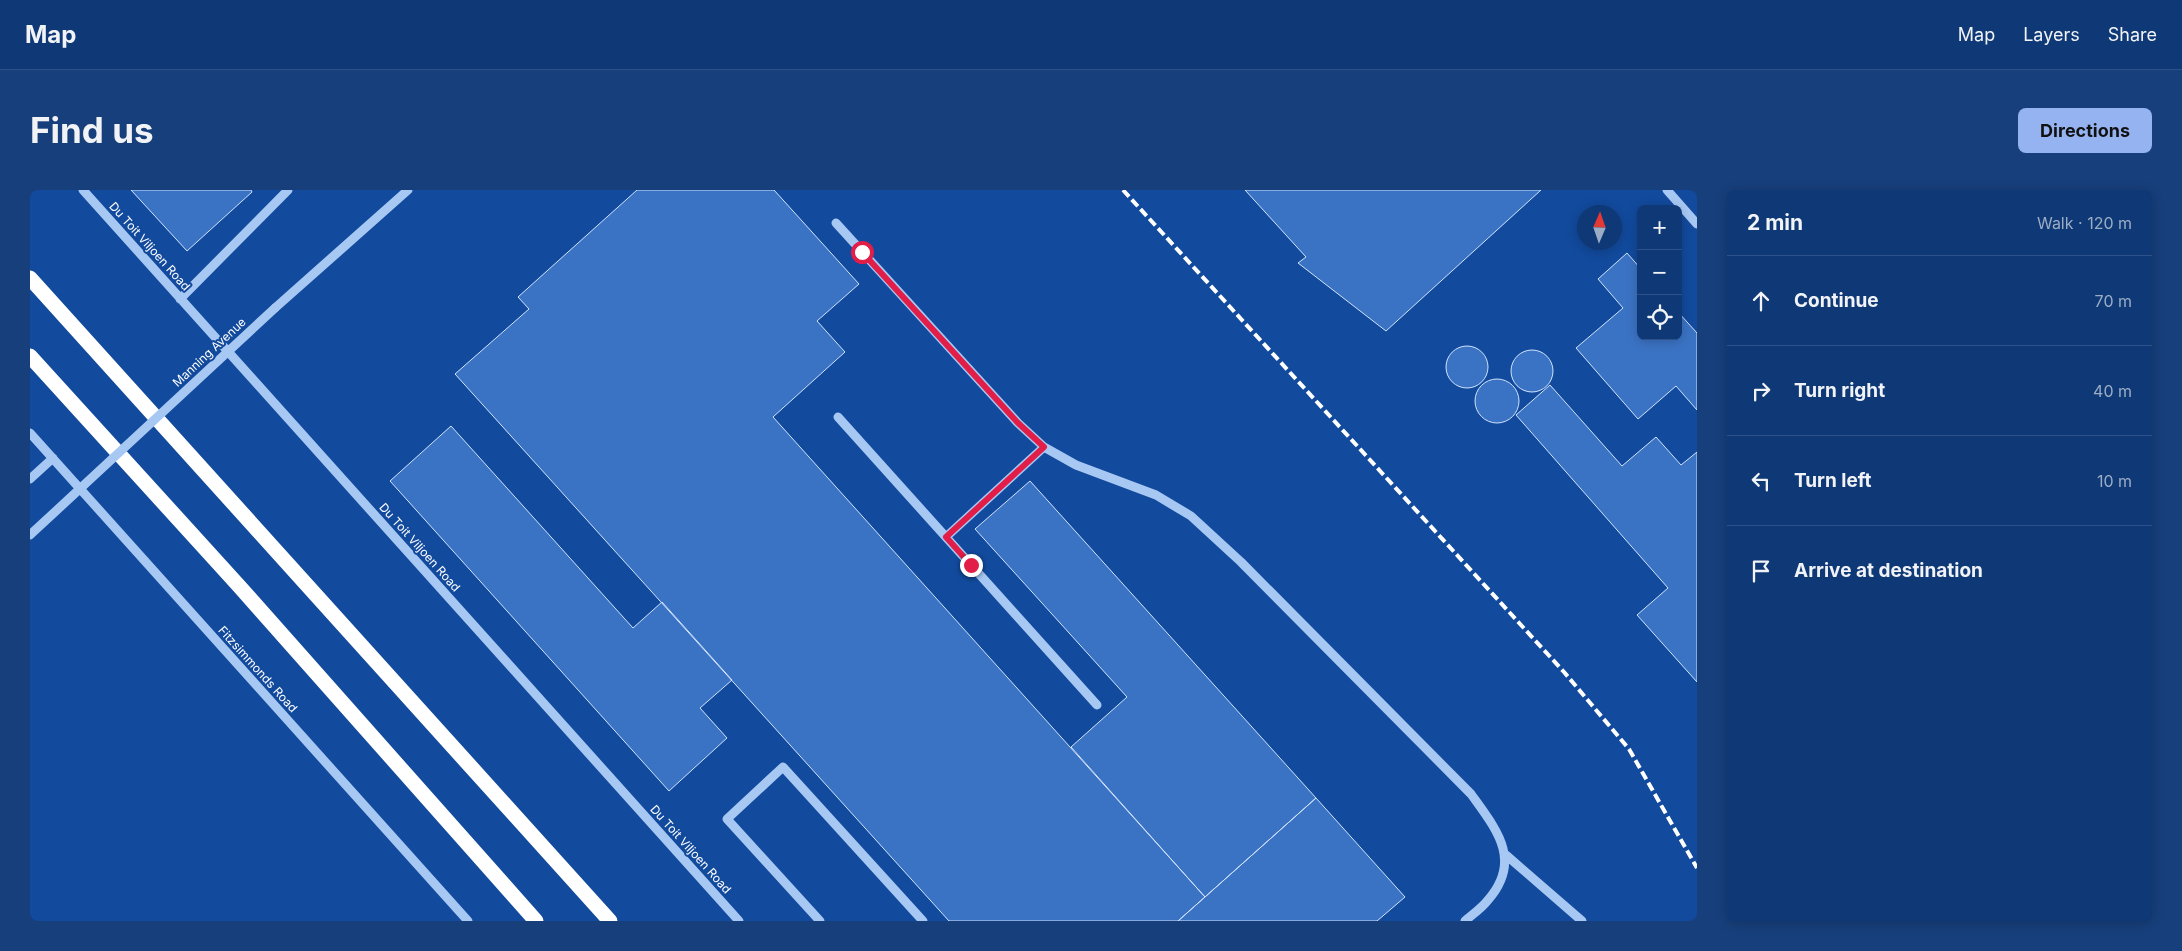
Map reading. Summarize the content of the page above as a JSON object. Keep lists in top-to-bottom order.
{
  "streets": {
    "street": ["Du Toit Viljoen Road", "Manning Avenue", "Fitzsimmonds Road"]
  },
  "north": "top",
  "page": {
    "header": "Map",
    "nav": ["Map", "Layers", "Share"],
    "buttons": "Directions",
    "title": "Find us",
    "heading": ["2 min", "Walk · 120 m"],
    "map_buttons": ["+", "−"],
    "list": [
      ["Continue", "70 m"],
      ["Turn right", "40 m"],
      ["Turn left", "10 m"],
      "Arrive at destination"
    ]
  }
}
